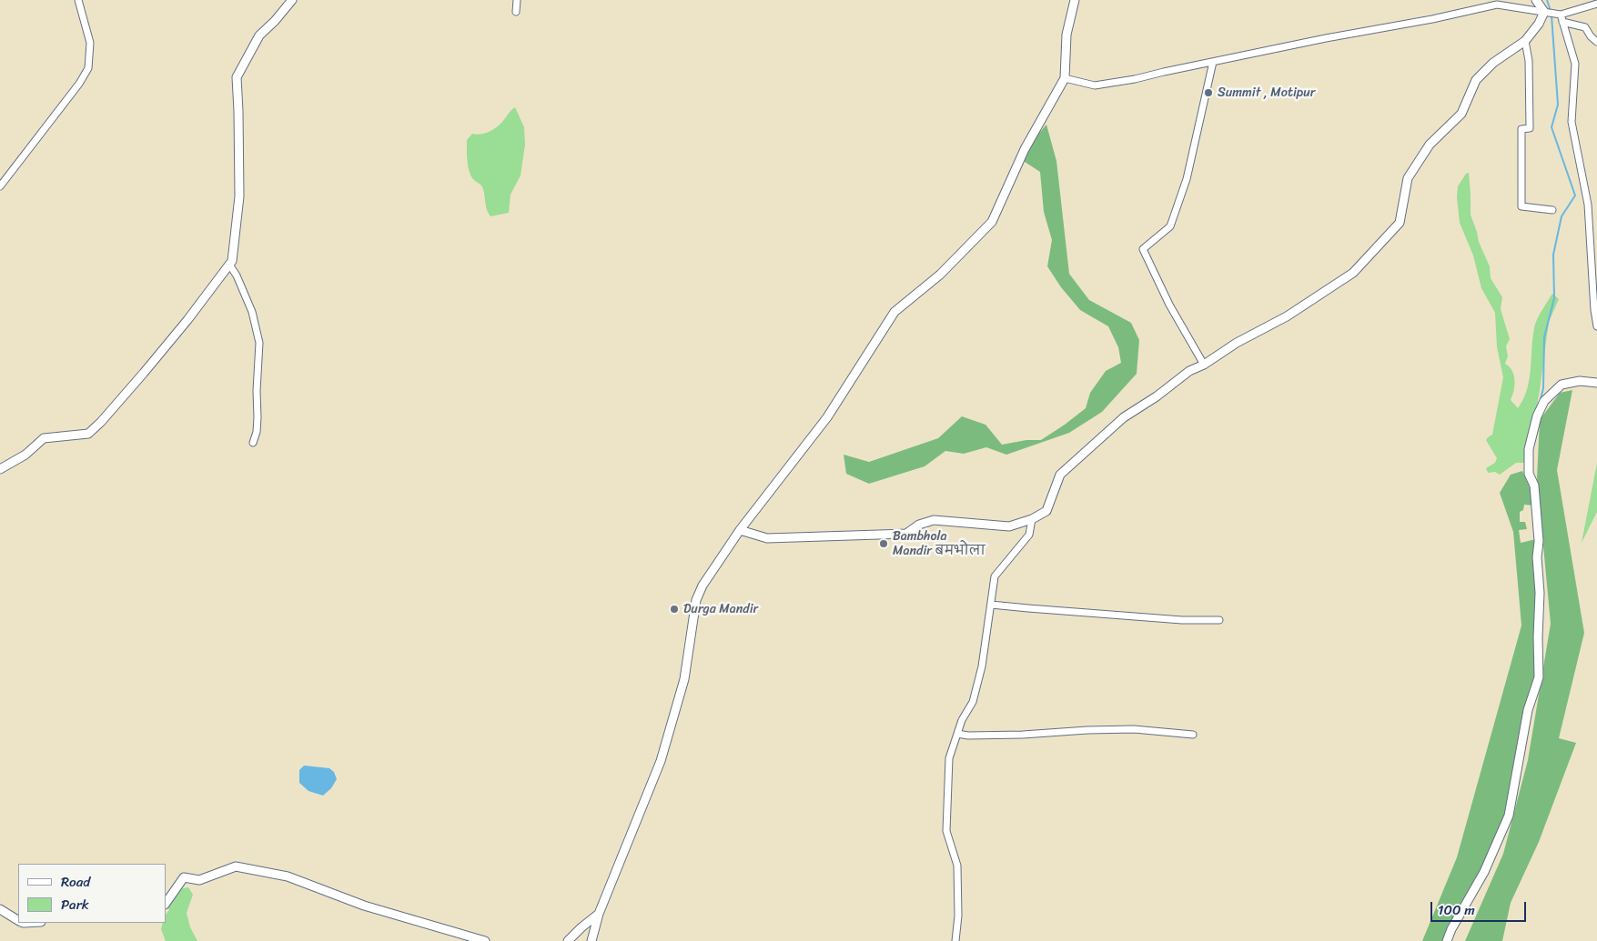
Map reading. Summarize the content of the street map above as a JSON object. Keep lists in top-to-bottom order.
{
  "places": ["Summit , Motipur", "Bambhola Mandir बमभोला", "Durga Mandir"],
  "legend": ["Road", "Park"],
  "scale_bar": "100 m"
}
